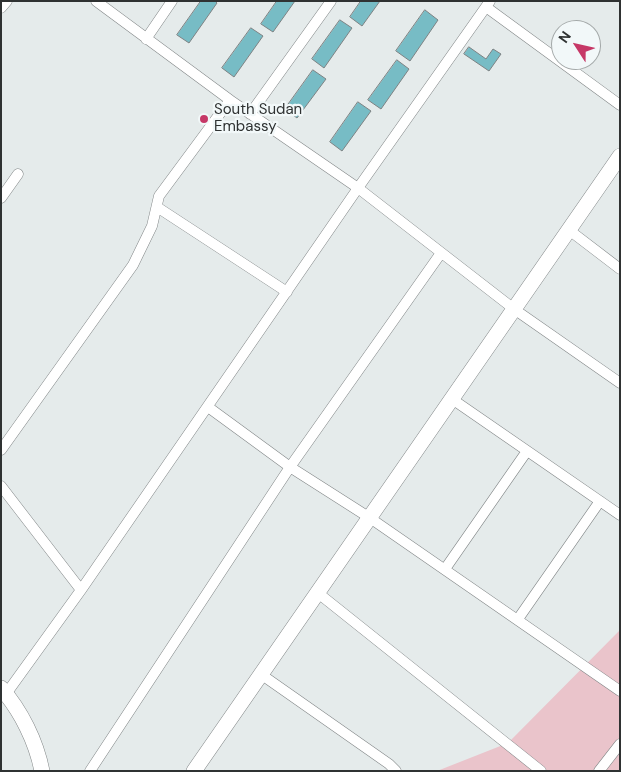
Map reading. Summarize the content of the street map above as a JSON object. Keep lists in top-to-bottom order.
{
  "places": ["South Sudan Embassy"],
  "north": "top left"
}
